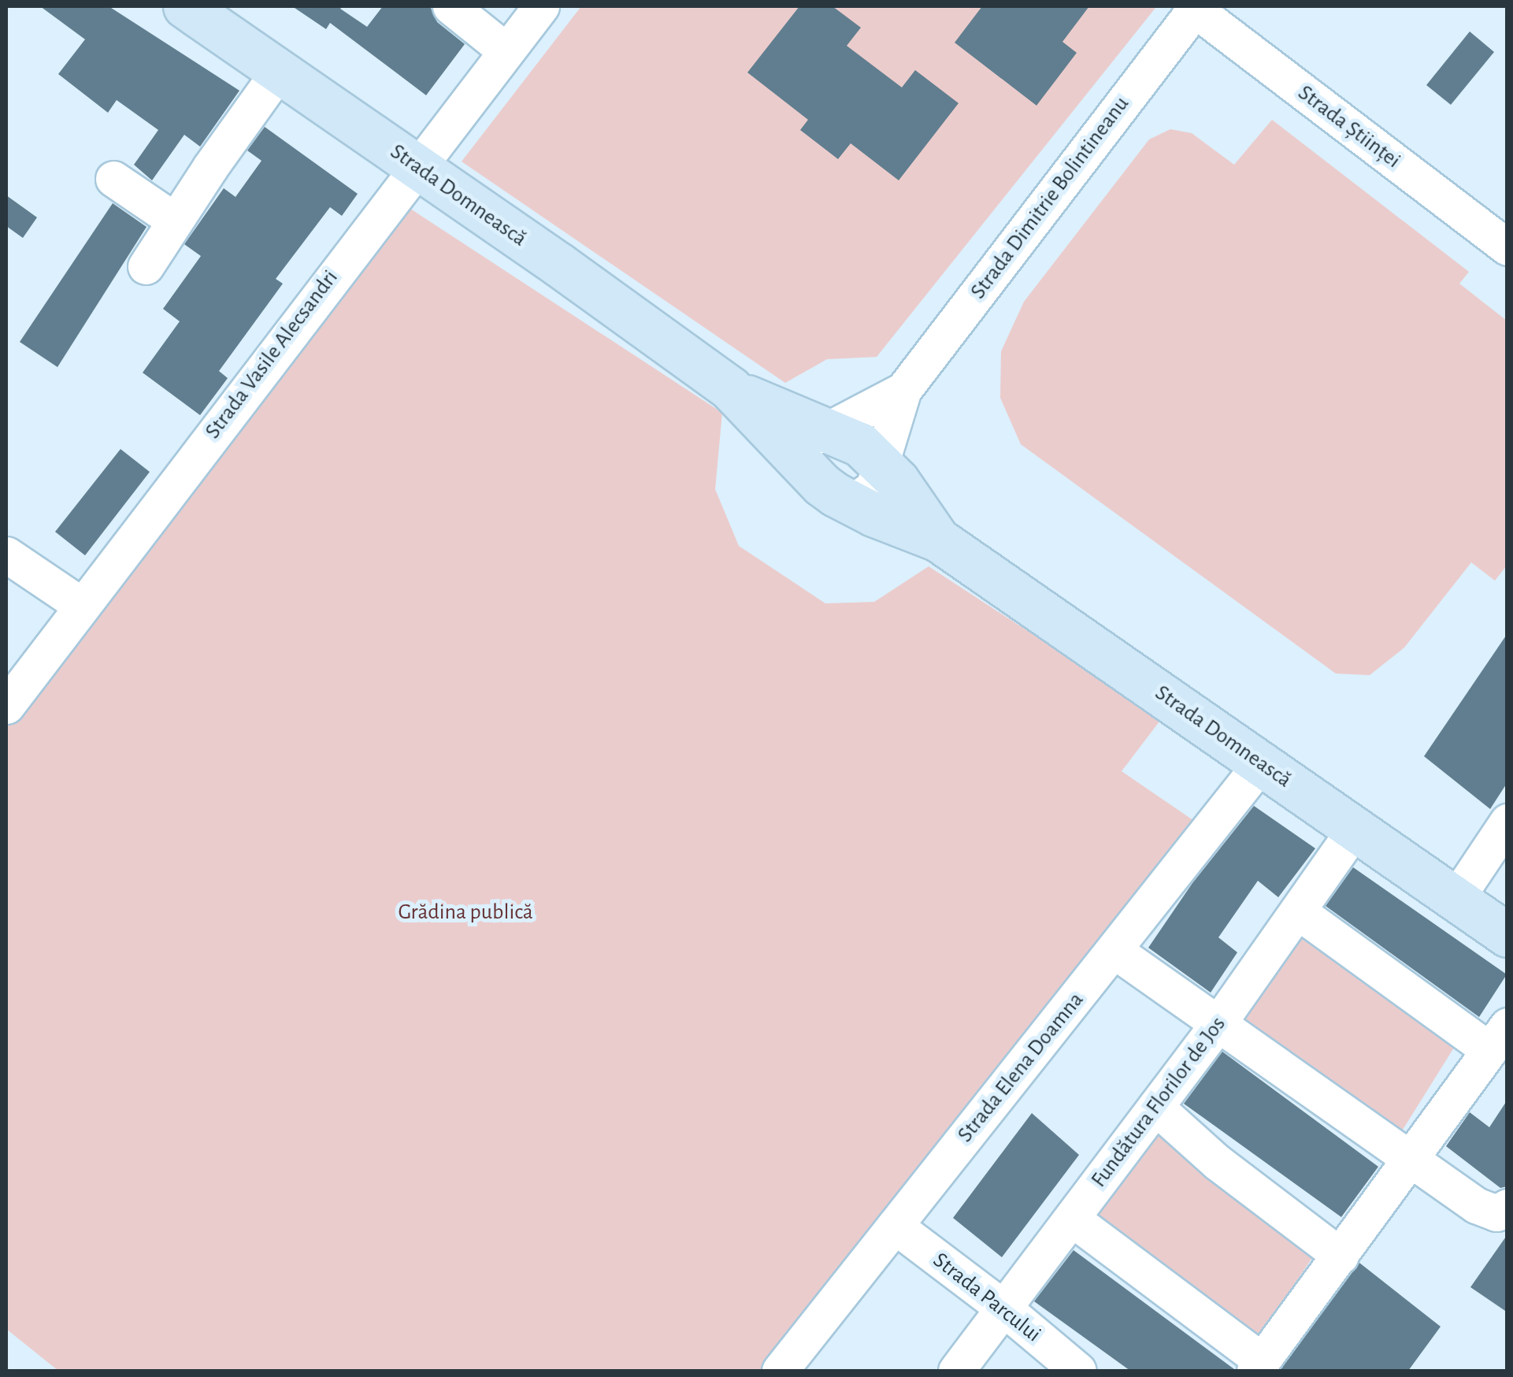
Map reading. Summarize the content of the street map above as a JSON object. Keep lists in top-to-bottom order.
{
  "streets": {
    "main road": ["Strada Domnească"],
    "street": [
      "Strada Științei",
      "Strada Dimitrie Bolintineanu",
      "Strada Vasile Alecsandri",
      "Strada Elena Doamna",
      "Fundătura Florilor de Jos",
      "Strada Parcului"
    ]
  },
  "crossings": [
    ["Strada Științei", "Strada Dimitrie Bolintineanu"],
    ["Strada Domnească", "Strada Dimitrie Bolintineanu"],
    ["Strada Domnească", "Strada Vasile Alecsandri"],
    ["Strada Domnească", "Strada Elena Doamna"],
    ["Strada Domnească", "Fundătura Florilor de Jos"],
    ["Strada Elena Doamna", "Strada Parcului"],
    ["Fundătura Florilor de Jos", "Strada Parcului"]
  ],
  "parks": ["Grădina publică"]
}
